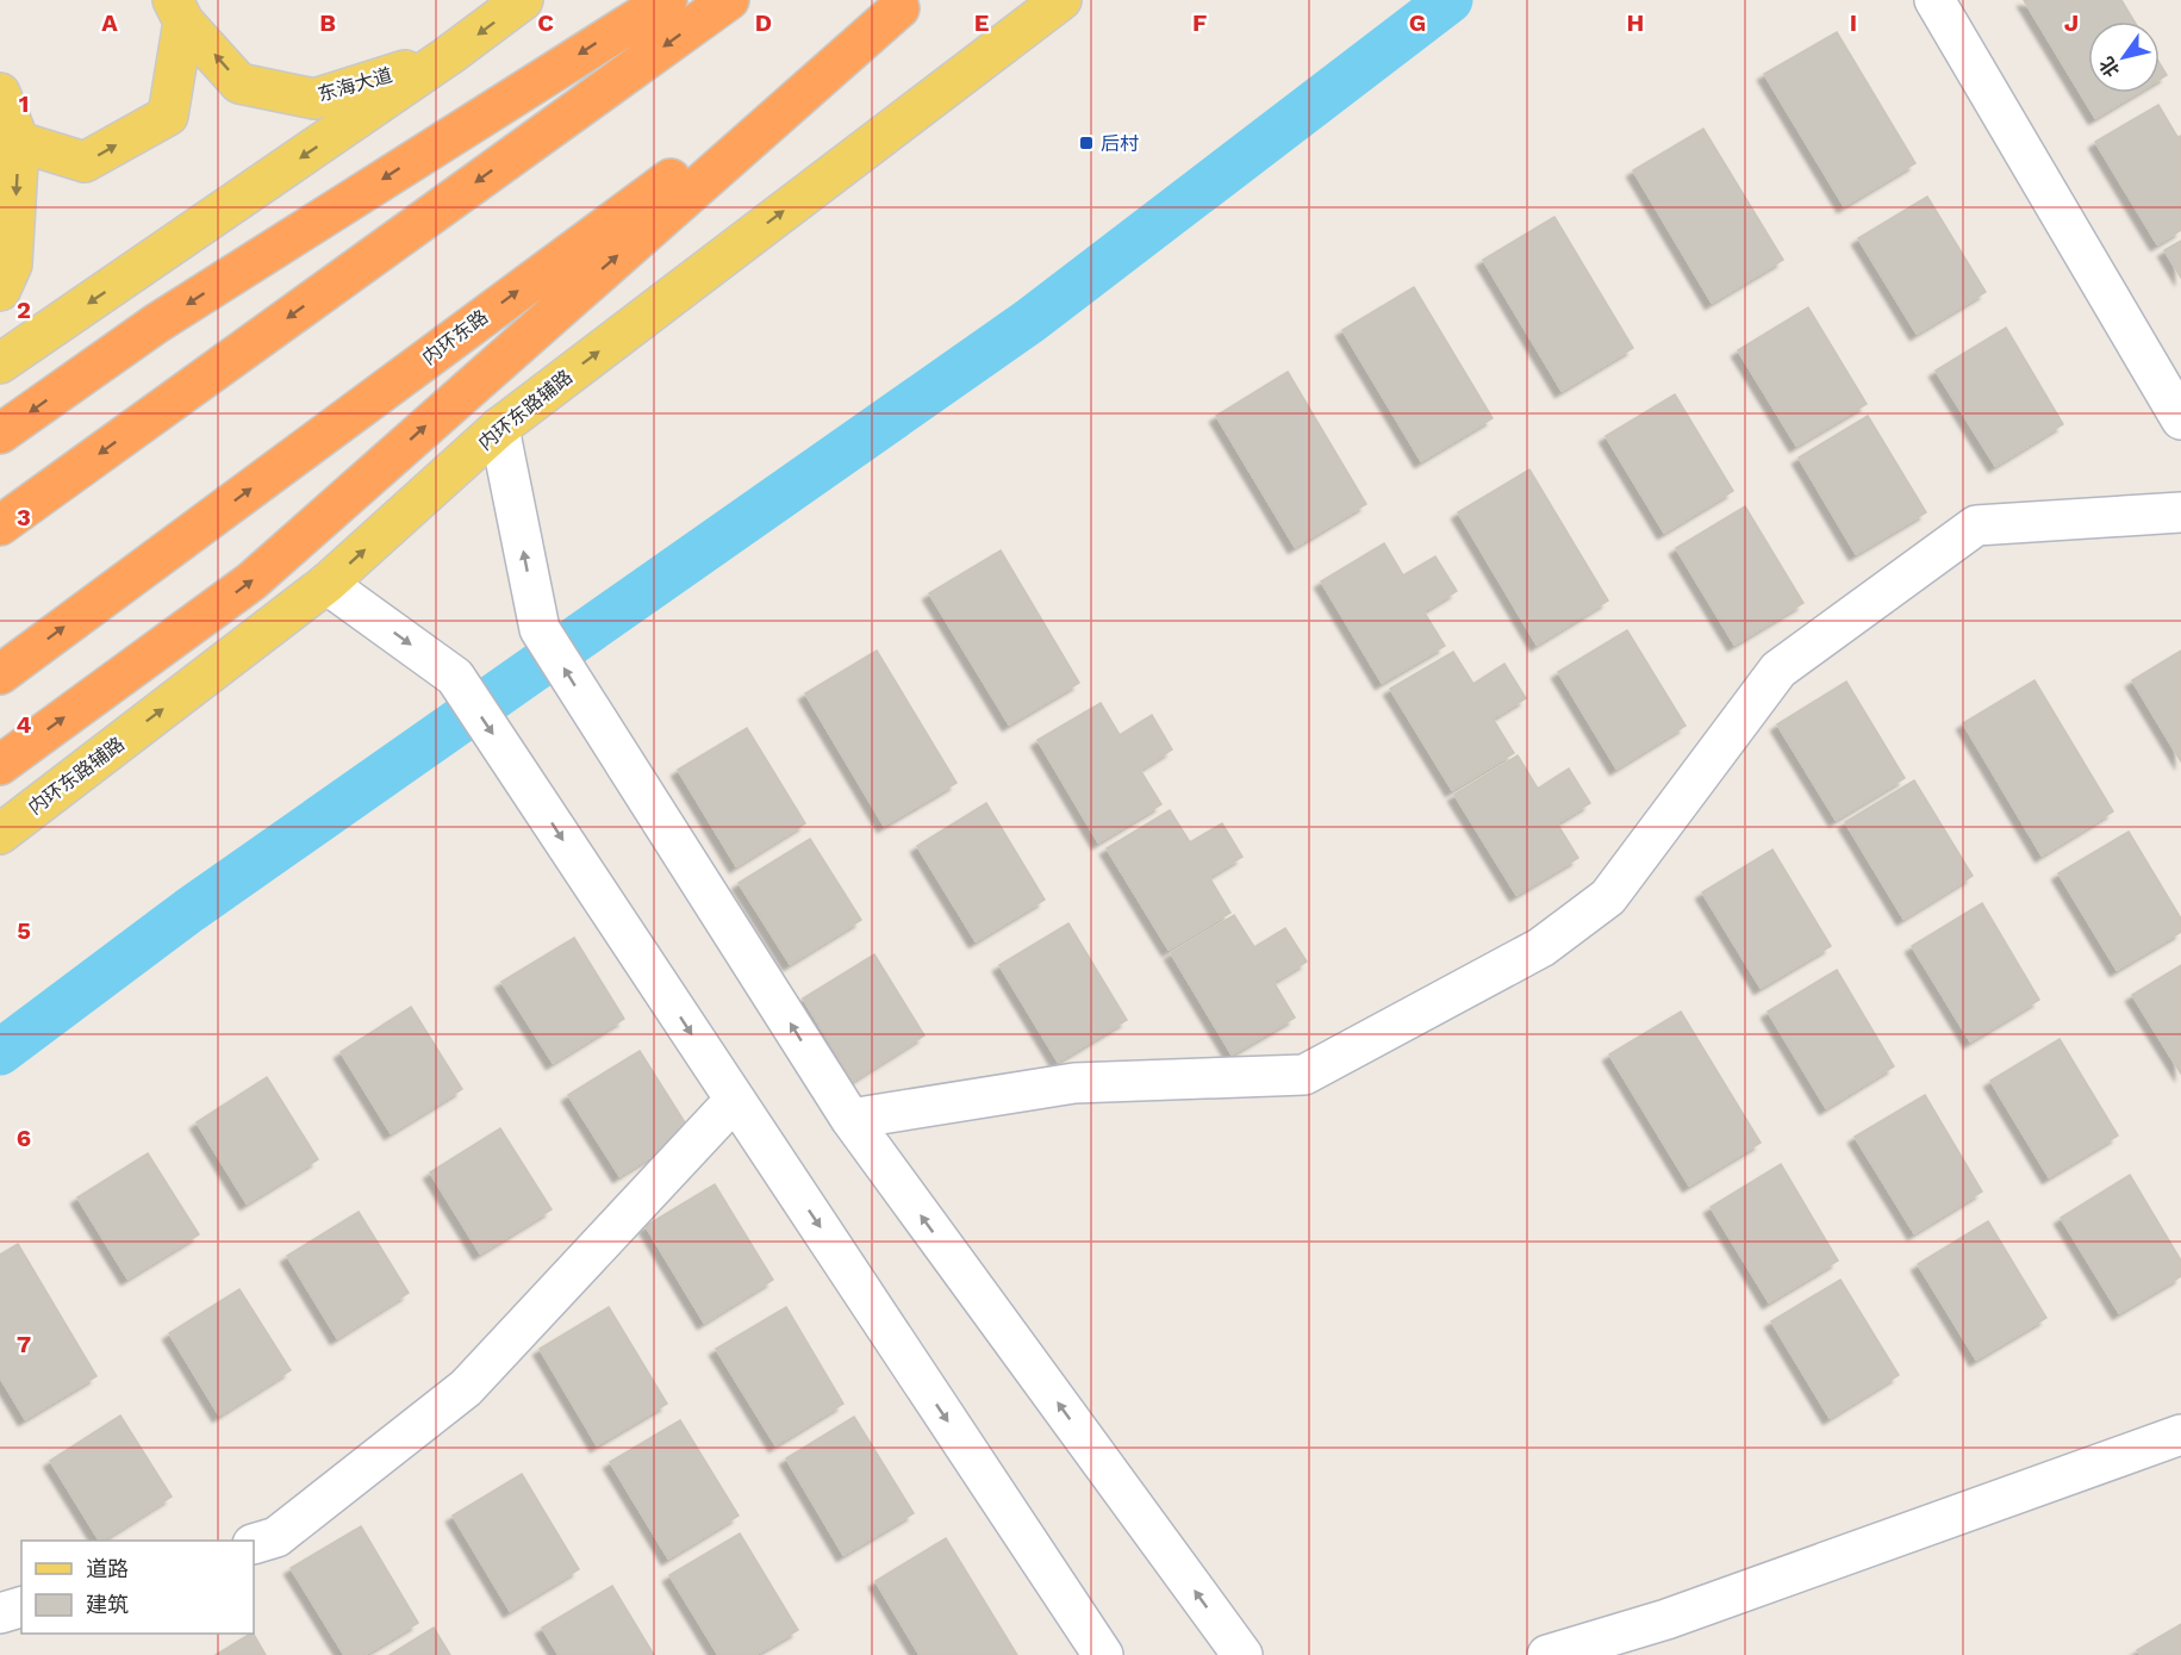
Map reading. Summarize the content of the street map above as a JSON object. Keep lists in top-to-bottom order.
{
  "streets": {
    "highway": ["内环东路"],
    "main road": ["东海大道", "内环东路辅路"]
  },
  "one_way": ["东海大道", "内环东路辅路"],
  "places": {
    "transit": ["后村"]
  },
  "legend": ["道路", "建筑"],
  "north": "bottom left",
  "grid": {
    "columns": [
      "A",
      "B",
      "C",
      "D",
      "E",
      "F",
      "G",
      "H",
      "I",
      "J"
    ],
    "rows": [
      "1",
      "2",
      "3",
      "4",
      "5",
      "6",
      "7"
    ]
  }
}
